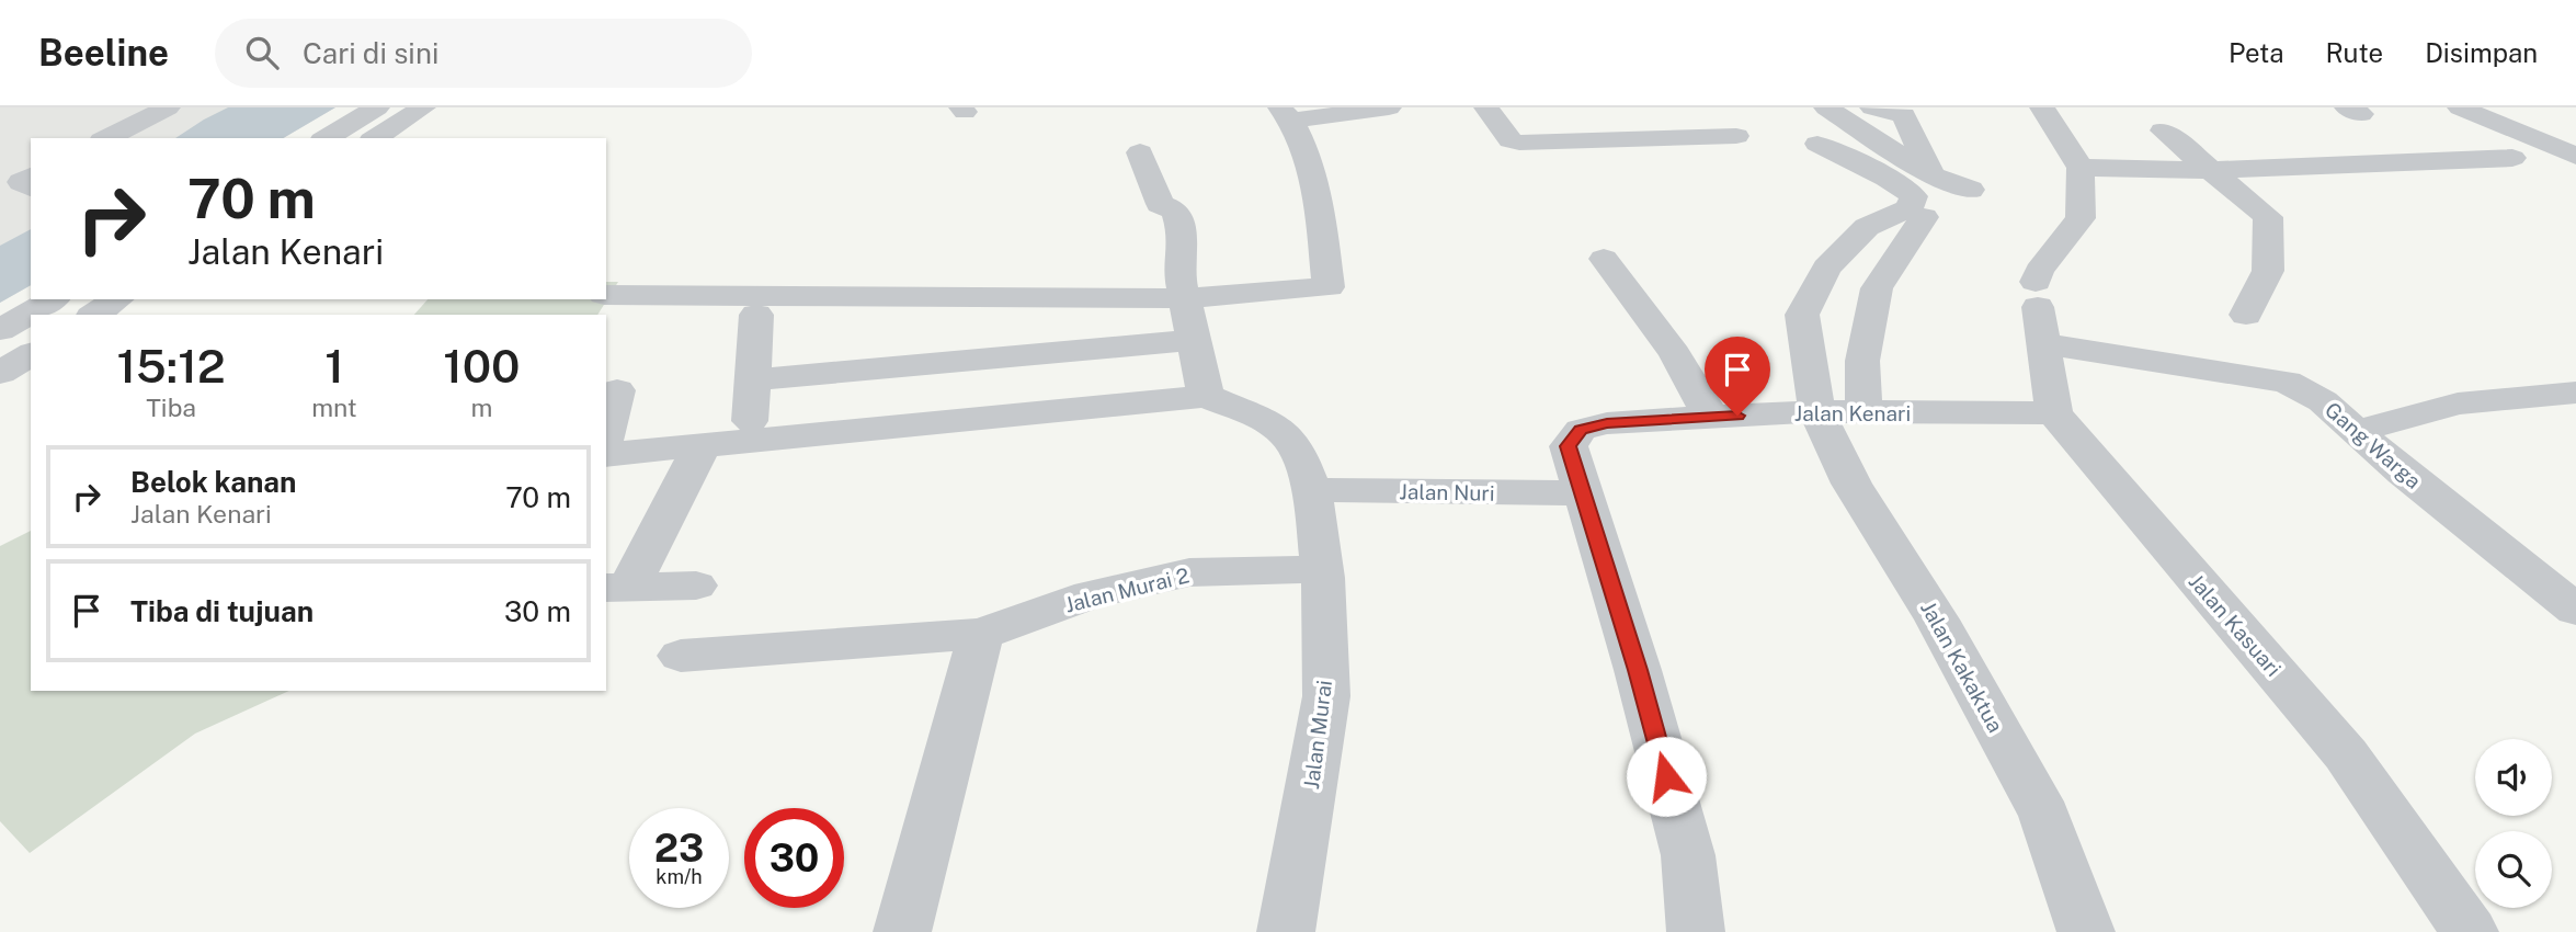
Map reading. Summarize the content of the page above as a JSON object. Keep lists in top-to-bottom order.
{
  "streets": {
    "street": [
      "Jalan Kenari",
      "Gang Warga",
      "Jalan Nuri",
      "Jalan Murai 2",
      "Jalan Kasuari",
      "Jalan Kakaktua",
      "Jalan Murai"
    ]
  },
  "crossings": [
    ["Jalan Kenari", "Jalan Nuri"],
    ["Jalan Kenari", "Jalan Kasuari"],
    ["Jalan Kenari", "Jalan Kakaktua"],
    ["Jalan Nuri", "Jalan Murai"],
    ["Jalan Murai 2", "Jalan Murai"]
  ],
  "page": {
    "header": "Beeline",
    "search": "Cari di sini",
    "nav": ["Peta", "Rute", "Disimpan"],
    "turn": ["70 m", "Jalan Kenari"],
    "eta": [
      "15:12",
      "Tiba",
      "1",
      "mnt",
      "100",
      "m"
    ],
    "list": [
      {
        "name": "Belok kanan",
        "note": "Jalan Kenari",
        "value": "70 m"
      },
      {
        "name": "Tiba di tujuan",
        "value": "30 m"
      }
    ],
    "speed": "23 km/h",
    "limit": "30"
  }
}
